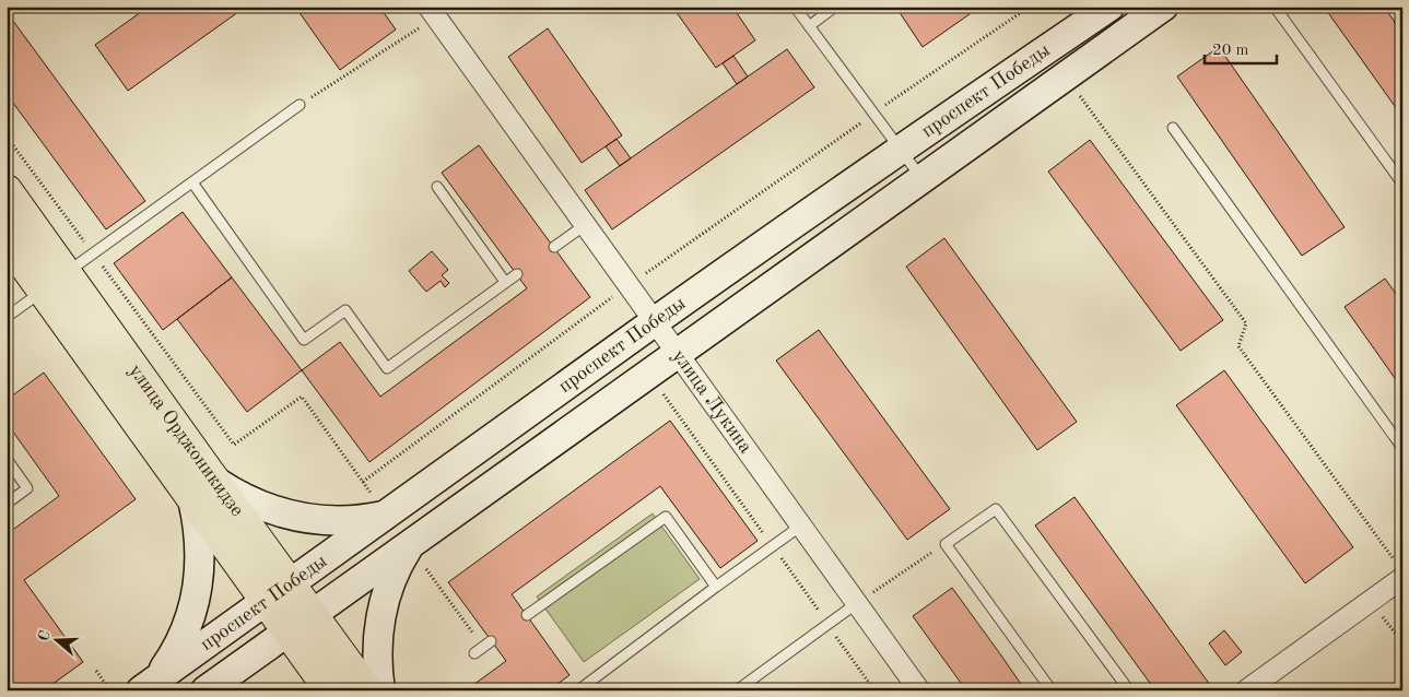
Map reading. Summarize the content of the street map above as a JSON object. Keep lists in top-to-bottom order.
{
  "streets": {
    "main road": ["проспект Победы", "улица Орджоникидзе"],
    "street": ["улица Лукина"]
  },
  "crossings": [
    ["проспект Победы", "улица Лукина"],
    ["проспект Победы", "улица Орджоникидзе"]
  ],
  "scale_bar": "20 m",
  "north": "left"
}
